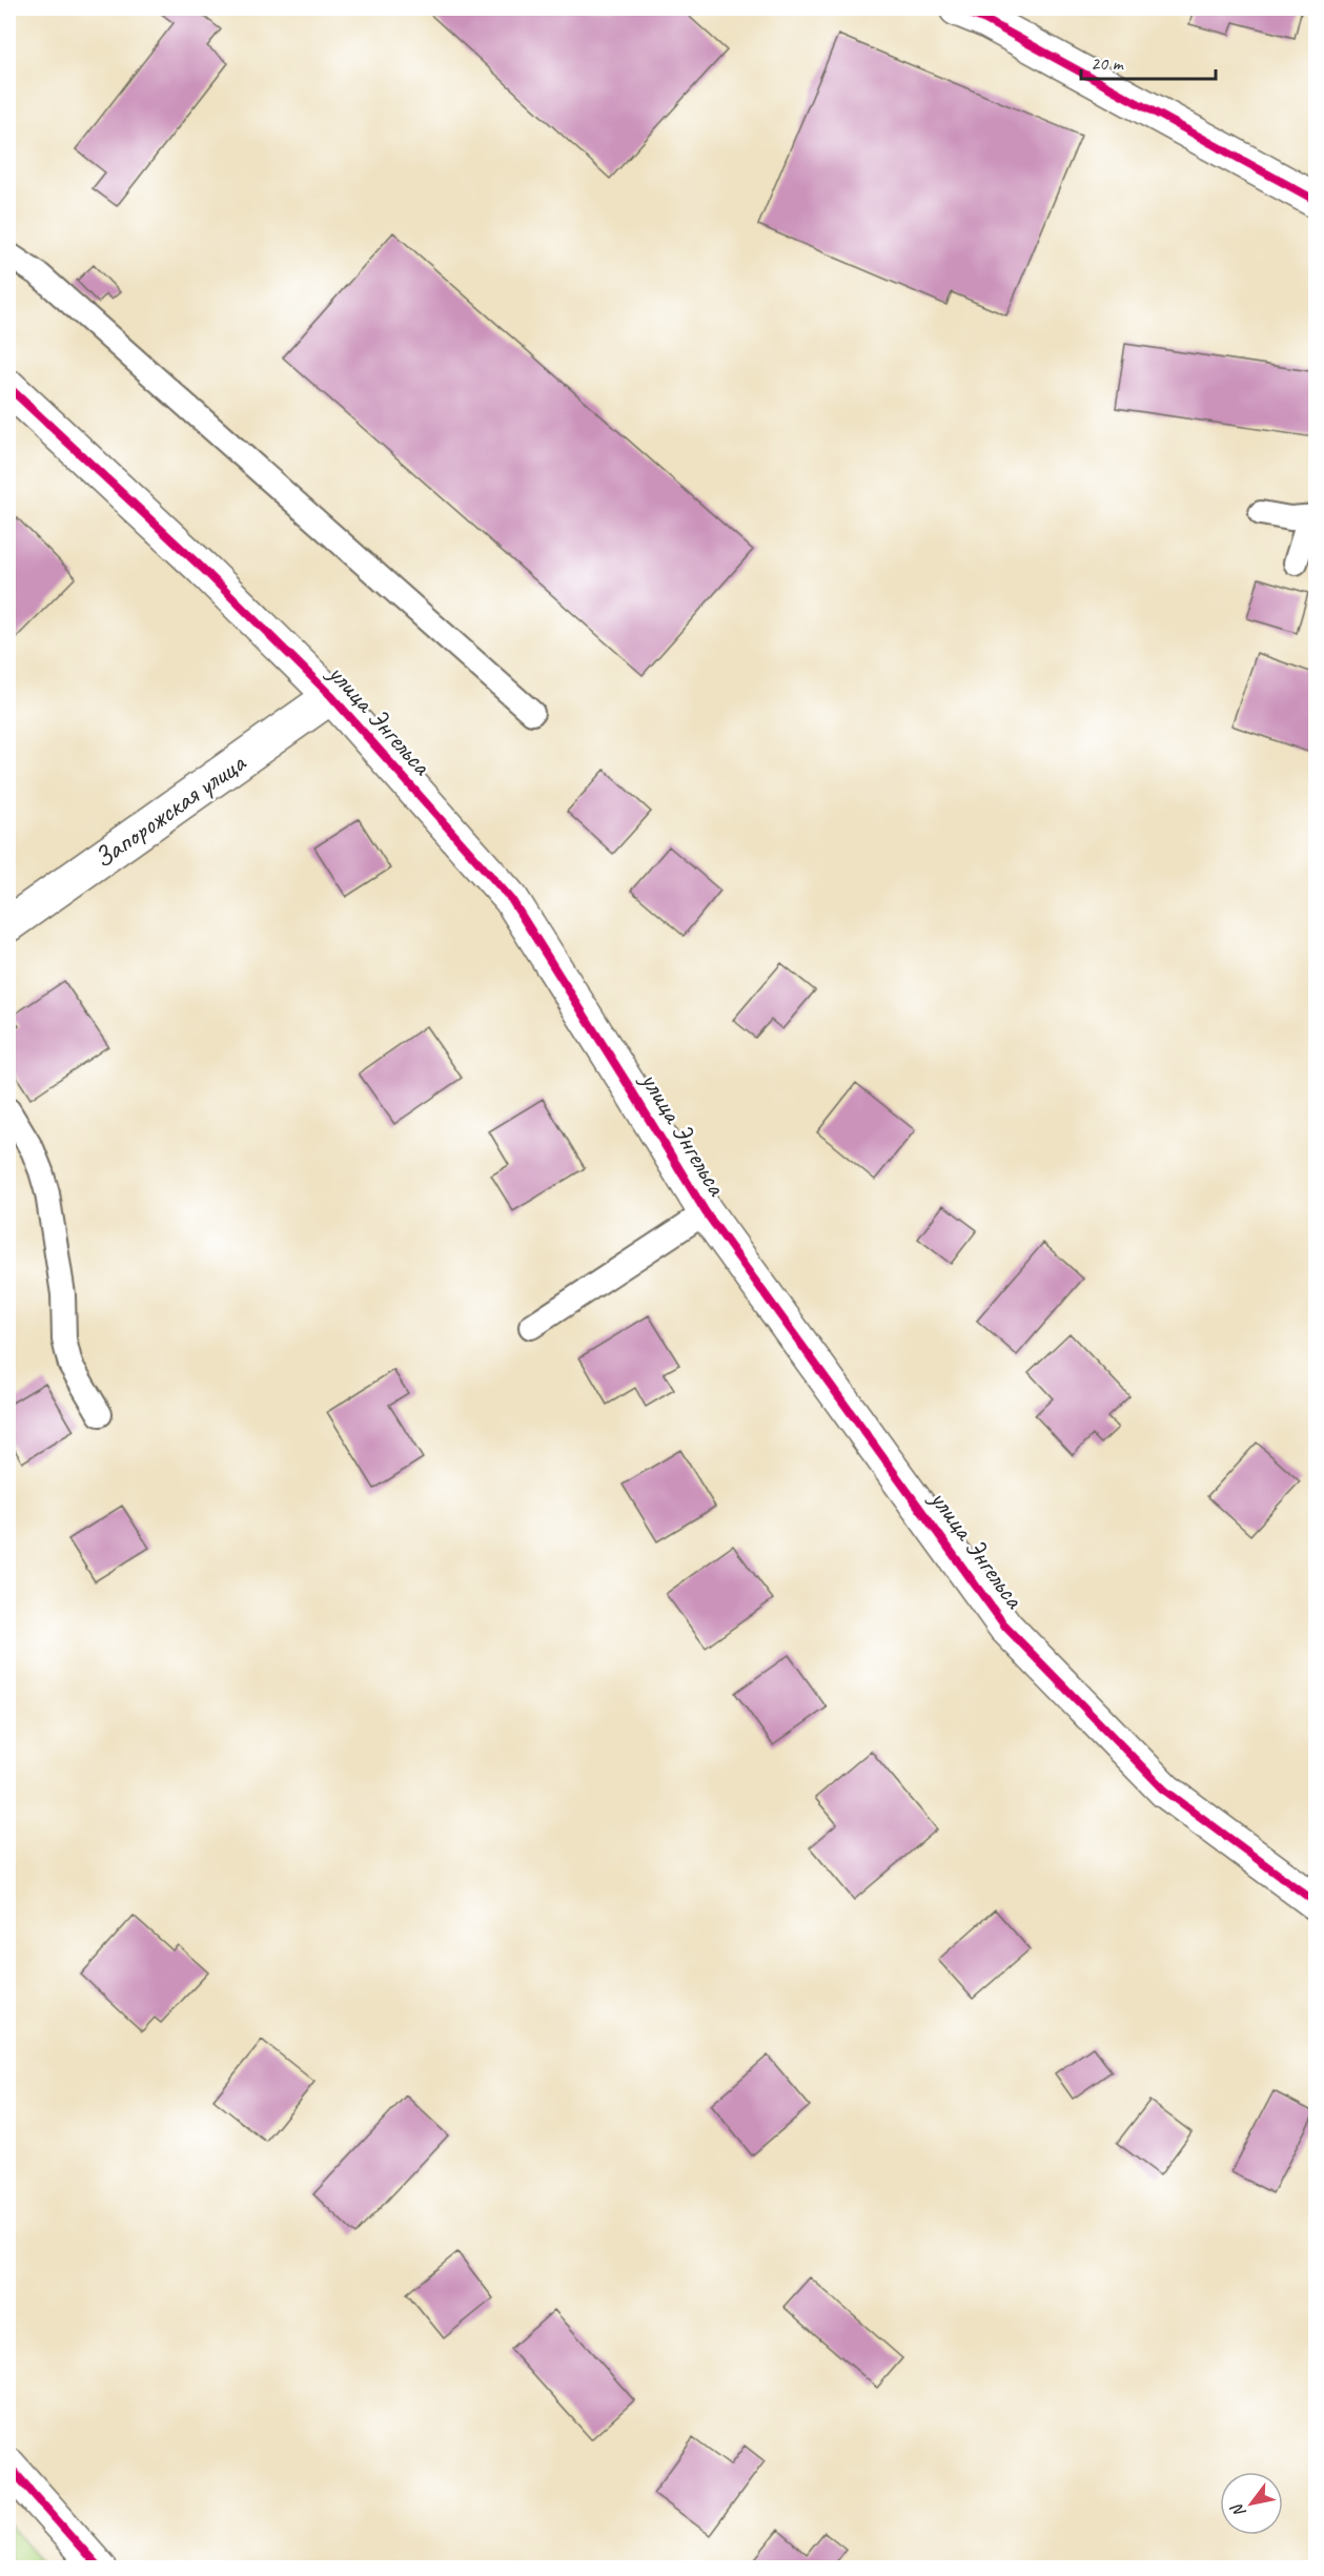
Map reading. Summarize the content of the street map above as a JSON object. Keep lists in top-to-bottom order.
{
  "streets": {
    "street": ["улица Энгельса", "Запорожская улица"]
  },
  "crossings": [
    ["улица Энгельса", "Запорожская улица"]
  ],
  "scale_bar": "20 m",
  "north": "bottom left"
}
